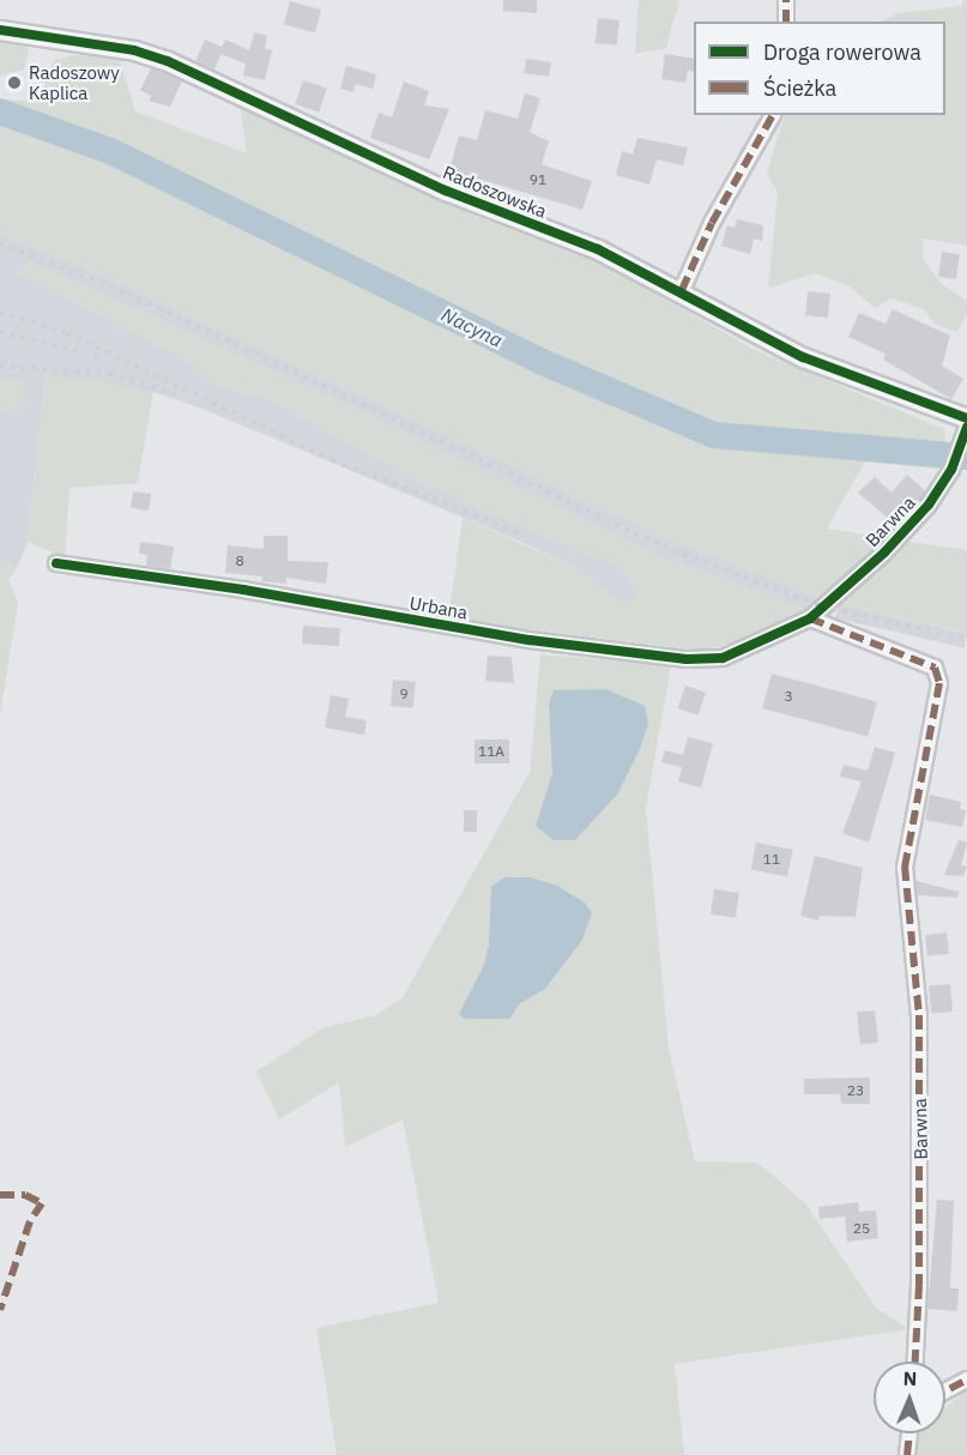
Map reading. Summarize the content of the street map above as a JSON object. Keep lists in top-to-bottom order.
{
  "streets": {
    "street": ["Radoszowska", "Barwna", "Urbana"]
  },
  "crossings": [
    ["Barwna", "Urbana"]
  ],
  "water": ["Nacyna"],
  "places": ["Radoszowy Kaplica"],
  "house_numbers": [
    "91",
    "8",
    "9",
    "3",
    "11A",
    "11",
    "23",
    "25"
  ],
  "legend": ["Droga rowerowa", "Ścieżka"],
  "north": "top"
}
